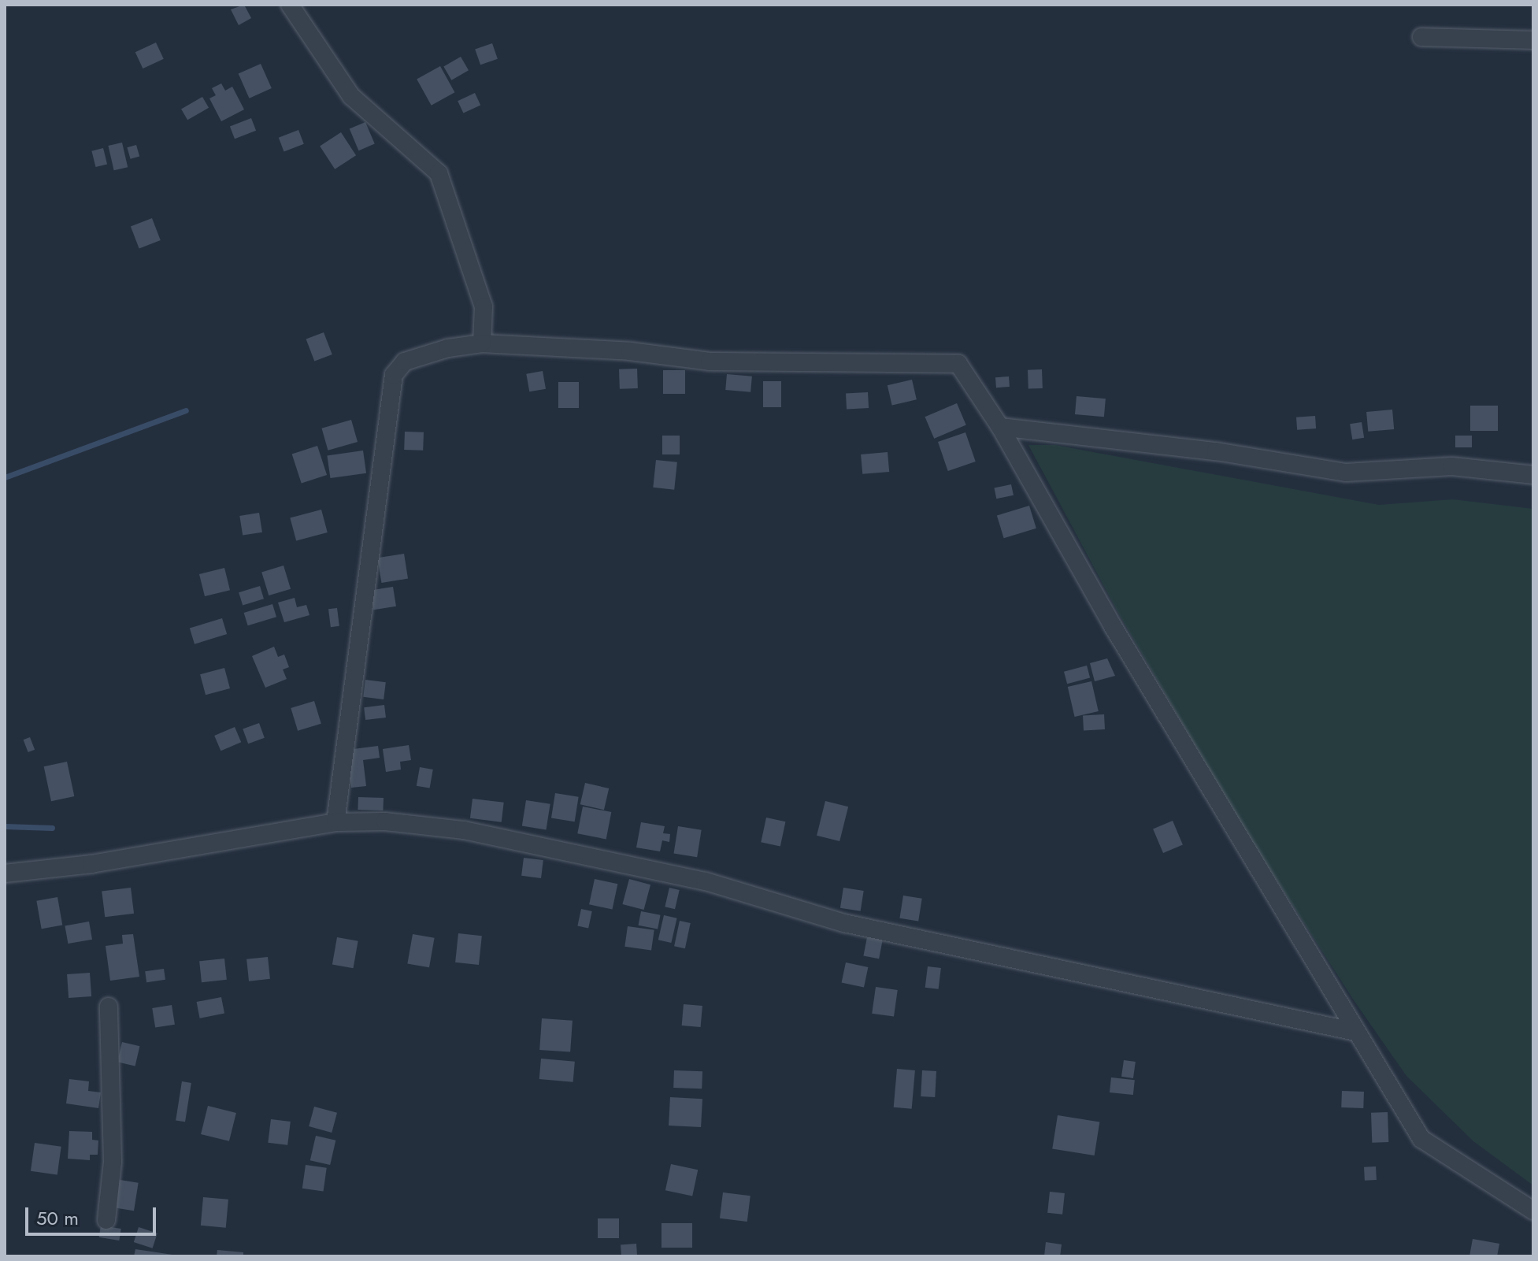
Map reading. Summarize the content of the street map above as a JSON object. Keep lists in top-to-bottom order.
{
  "scale_bar": "50 m"
}
